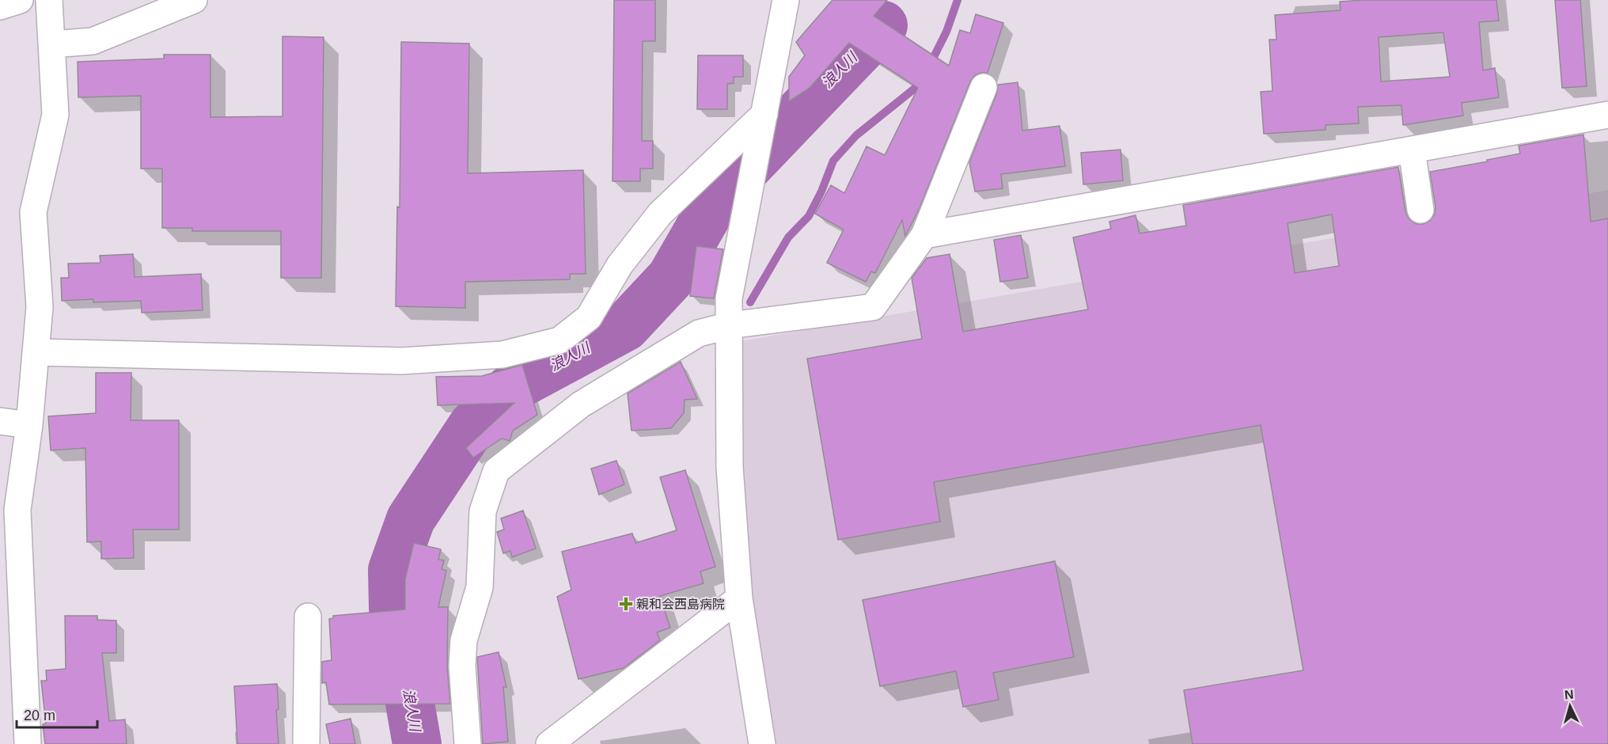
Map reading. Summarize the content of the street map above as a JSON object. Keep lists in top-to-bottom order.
{
  "water": ["浪人川"],
  "places": {
    "health": ["親和会西島病院"]
  },
  "scale_bar": "20 m",
  "north": "top"
}
